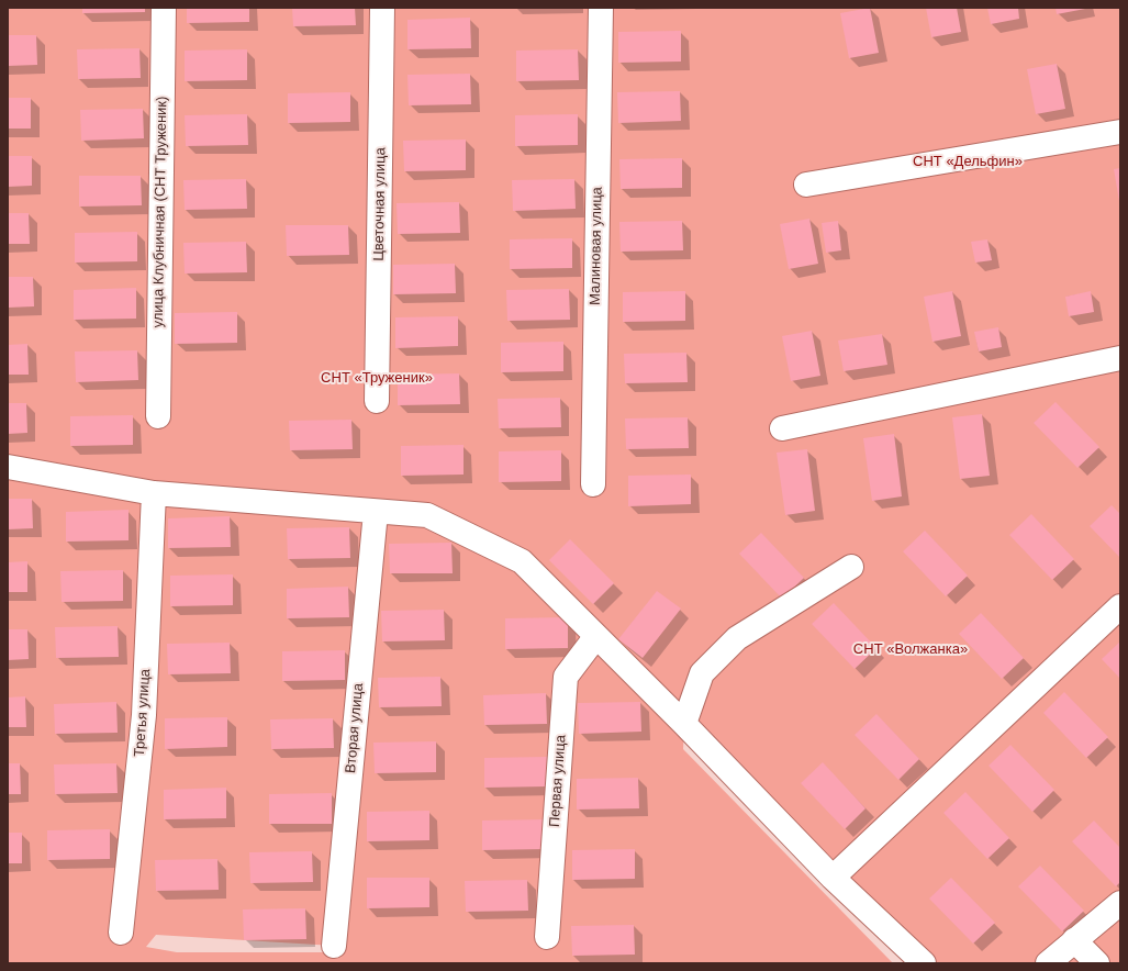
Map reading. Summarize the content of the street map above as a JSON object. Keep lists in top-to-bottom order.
{
  "streets": {
    "street": [
      "Цветочная улица",
      "улица Клубничная (СНТ Труженик)",
      "Малиновая улица",
      "Третья улица",
      "Вторая улица",
      "Первая улица"
    ]
  },
  "parks": ["СНТ «Дельфин»", "СНТ «Труженик»", "СНТ «Волжанка»"]
}
